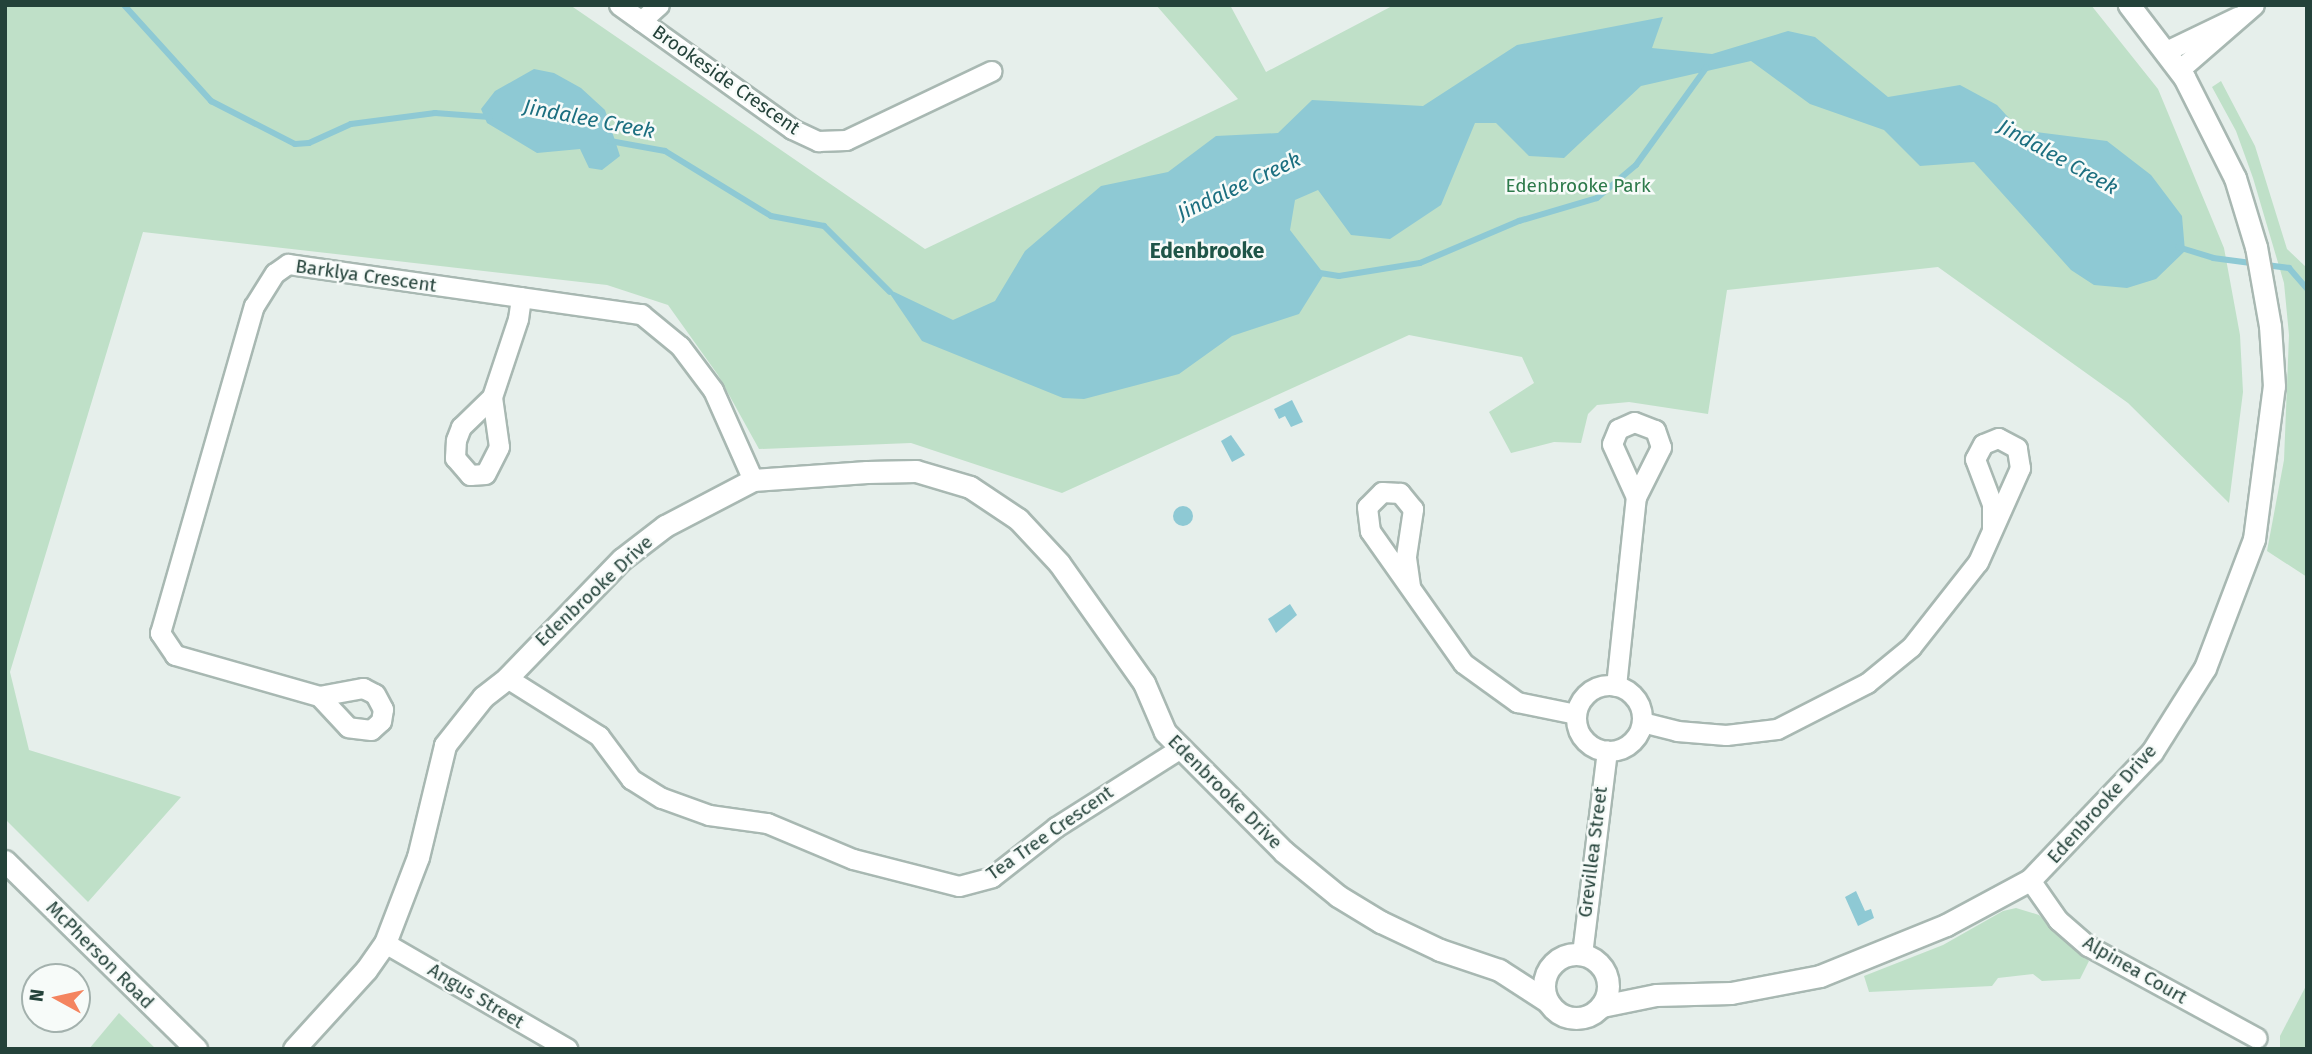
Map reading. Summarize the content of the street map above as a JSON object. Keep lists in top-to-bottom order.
{
  "streets": {
    "street": [
      "Brookeside Crescent",
      "Barklya Crescent",
      "Edenbrooke Drive",
      "Tea Tree Crescent",
      "Grevillea Street",
      "McPherson Road",
      "Alpinea Court",
      "Angus Street"
    ]
  },
  "crossings": [
    ["Barklya Crescent", "Edenbrooke Drive"],
    ["Edenbrooke Drive", "Tea Tree Crescent"],
    ["Edenbrooke Drive", "Grevillea Street"],
    ["Edenbrooke Drive", "Alpinea Court"],
    ["Edenbrooke Drive", "Angus Street"]
  ],
  "districts": ["Edenbrooke"],
  "water": ["Jindalee Creek"],
  "parks": ["Edenbrooke Park"],
  "north": "left"
}
